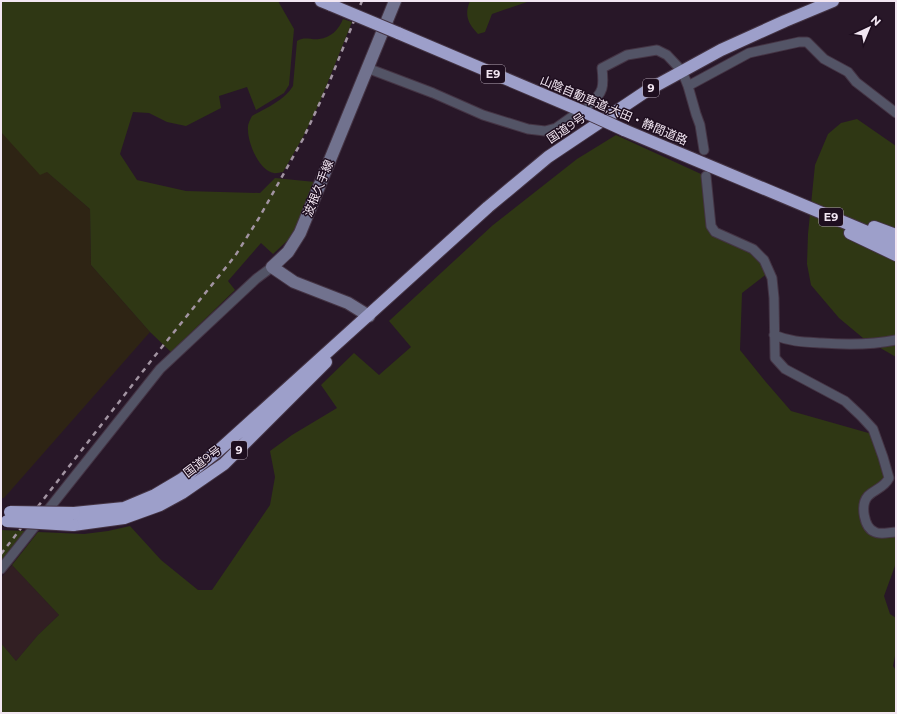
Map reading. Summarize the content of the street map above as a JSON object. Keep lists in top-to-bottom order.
{
  "streets": {
    "highway": [
      "E9",
      "9",
      "山陰自動車道;大田・静間道路",
      "国道9号"
    ],
    "main road": ["波根久手線"]
  },
  "north": "top right"
}
